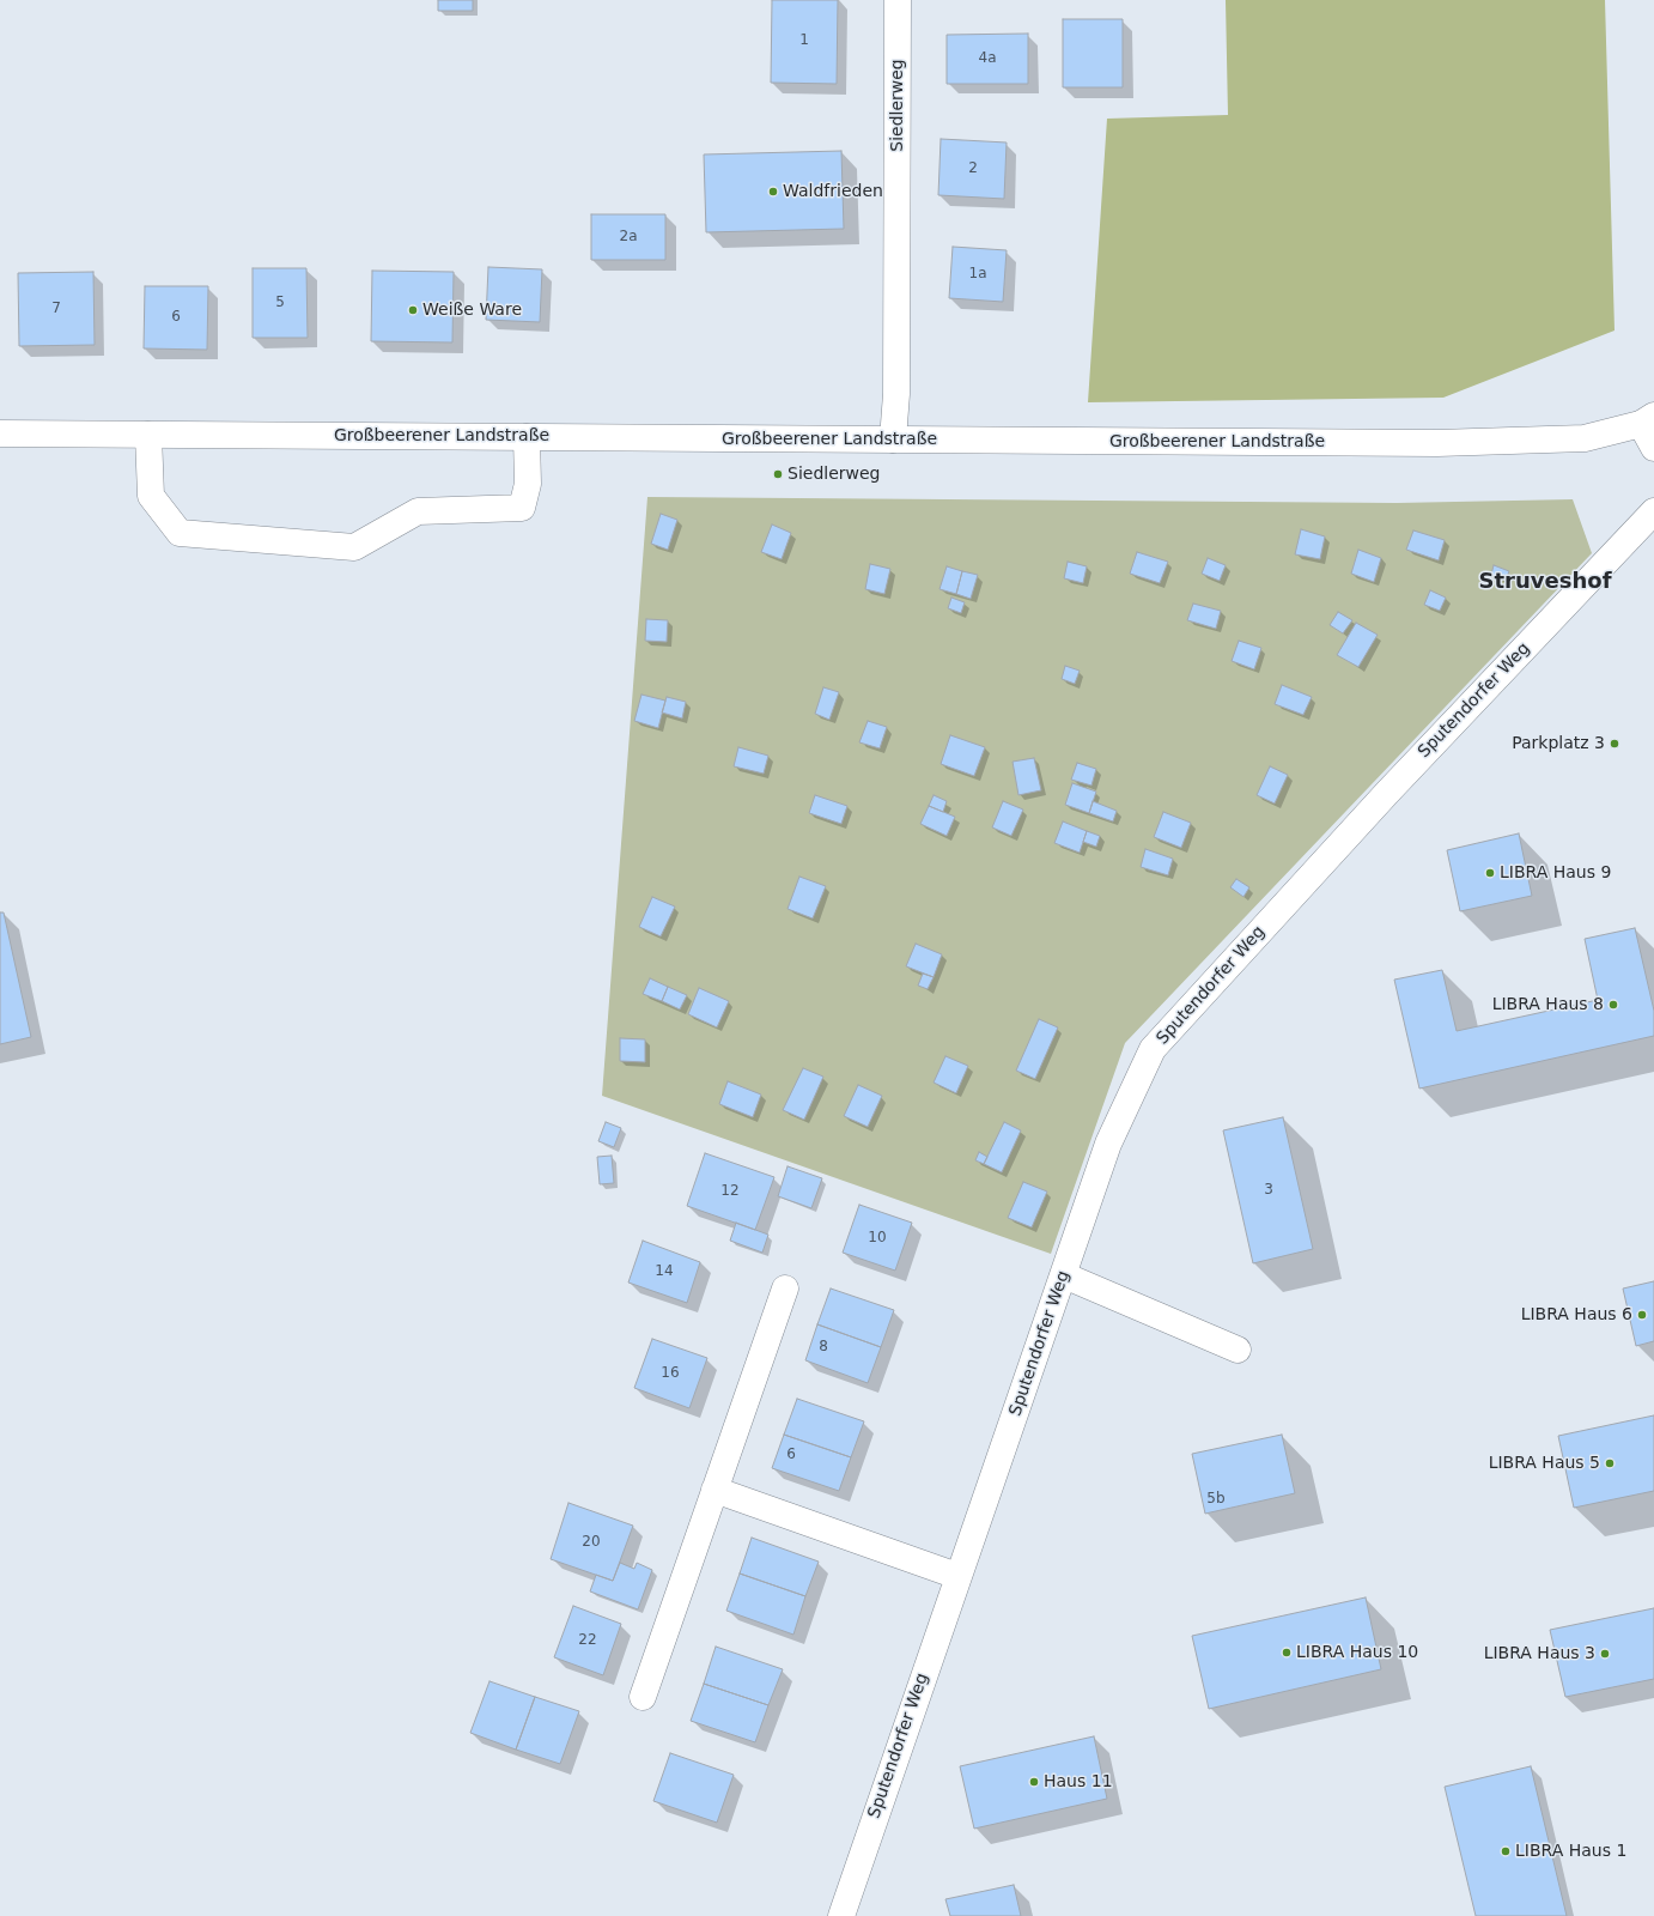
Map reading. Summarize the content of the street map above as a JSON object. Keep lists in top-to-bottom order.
{
  "streets": {
    "street": ["Siedlerweg", "Großbeerener Landstraße", "Sputendorfer Weg"]
  },
  "crossings": [
    ["Siedlerweg", "Großbeerener Landstraße"]
  ],
  "districts": ["Struveshof"],
  "places": [
    "Waldfrieden",
    "Weiße Ware",
    "Siedlerweg",
    "Parkplatz 3",
    "LIBRA Haus 9",
    "LIBRA Haus 8",
    "LIBRA Haus 6",
    "LIBRA Haus 5",
    "LIBRA Haus 10",
    "LIBRA Haus 3",
    "Haus 11",
    "LIBRA Haus 1"
  ],
  "house_numbers": [
    "1",
    "4a",
    "2",
    "2a",
    "1a",
    "5",
    "7",
    "6",
    "3",
    "12",
    "10",
    "14",
    "8",
    "16",
    "6",
    "5b",
    "20",
    "22"
  ]
}
